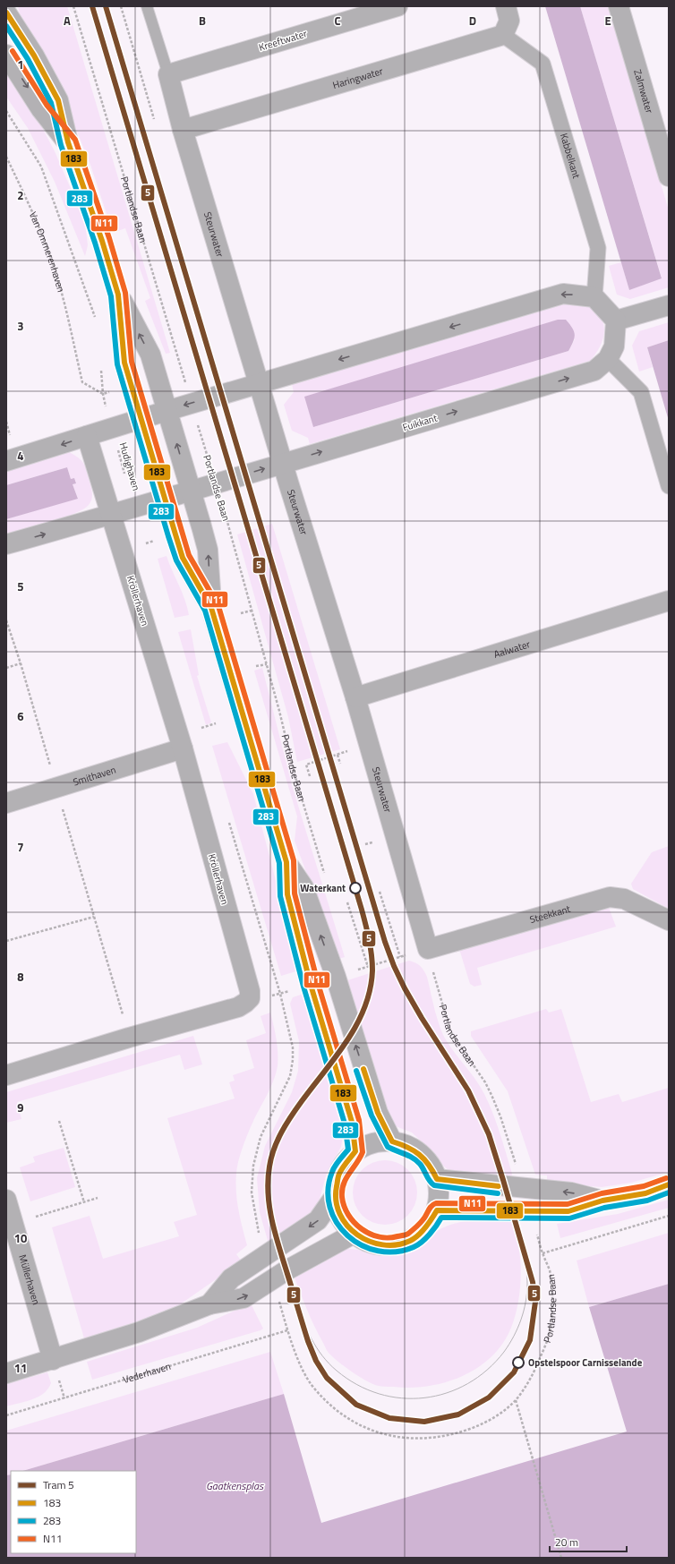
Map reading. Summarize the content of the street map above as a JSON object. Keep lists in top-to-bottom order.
{
  "streets": {
    "street": [
      "Kreeftwater",
      "Haringwater",
      "Zalmwater",
      "Kabbelkant",
      "Steurwater",
      "Fuikkant",
      "Kröllerhaven",
      "Aalwater",
      "Smithaven",
      "Steekkant",
      "Müllerhaven"
    ],
    "path": [
      "Portlandse Baan",
      "Van Ommerenhaven",
      "Hudighaven",
      "Vederhaven"
    ]
  },
  "crossings": [
    ["Kreeftwater", "Steurwater"],
    ["Haringwater", "Kabbelkant"],
    ["Haringwater", "Steurwater"],
    ["Portlandse Baan", "Steurwater"],
    ["Portlandse Baan", "Fuikkant"],
    ["Portlandse Baan", "Steekkant"],
    ["Steurwater", "Fuikkant"],
    ["Steurwater", "Aalwater"],
    ["Steurwater", "Steekkant"],
    ["Kröllerhaven", "Smithaven"]
  ],
  "water": ["Gaatkensplas"],
  "places": ["Waterkant", "Opstelspoor Carnisselande"],
  "lines": [
    "tram line 5",
    "transit line 183",
    "transit line 283",
    "transit line N11"
  ],
  "legend": [
    "Tram 5",
    "183",
    "283",
    "N11"
  ],
  "scale_bar": "20 m",
  "grid": {
    "columns": [
      "A",
      "B",
      "C",
      "D",
      "E"
    ],
    "rows": [
      "1",
      "2",
      "3",
      "4",
      "5",
      "6",
      "7",
      "8",
      "9",
      "10",
      "11"
    ]
  }
}
